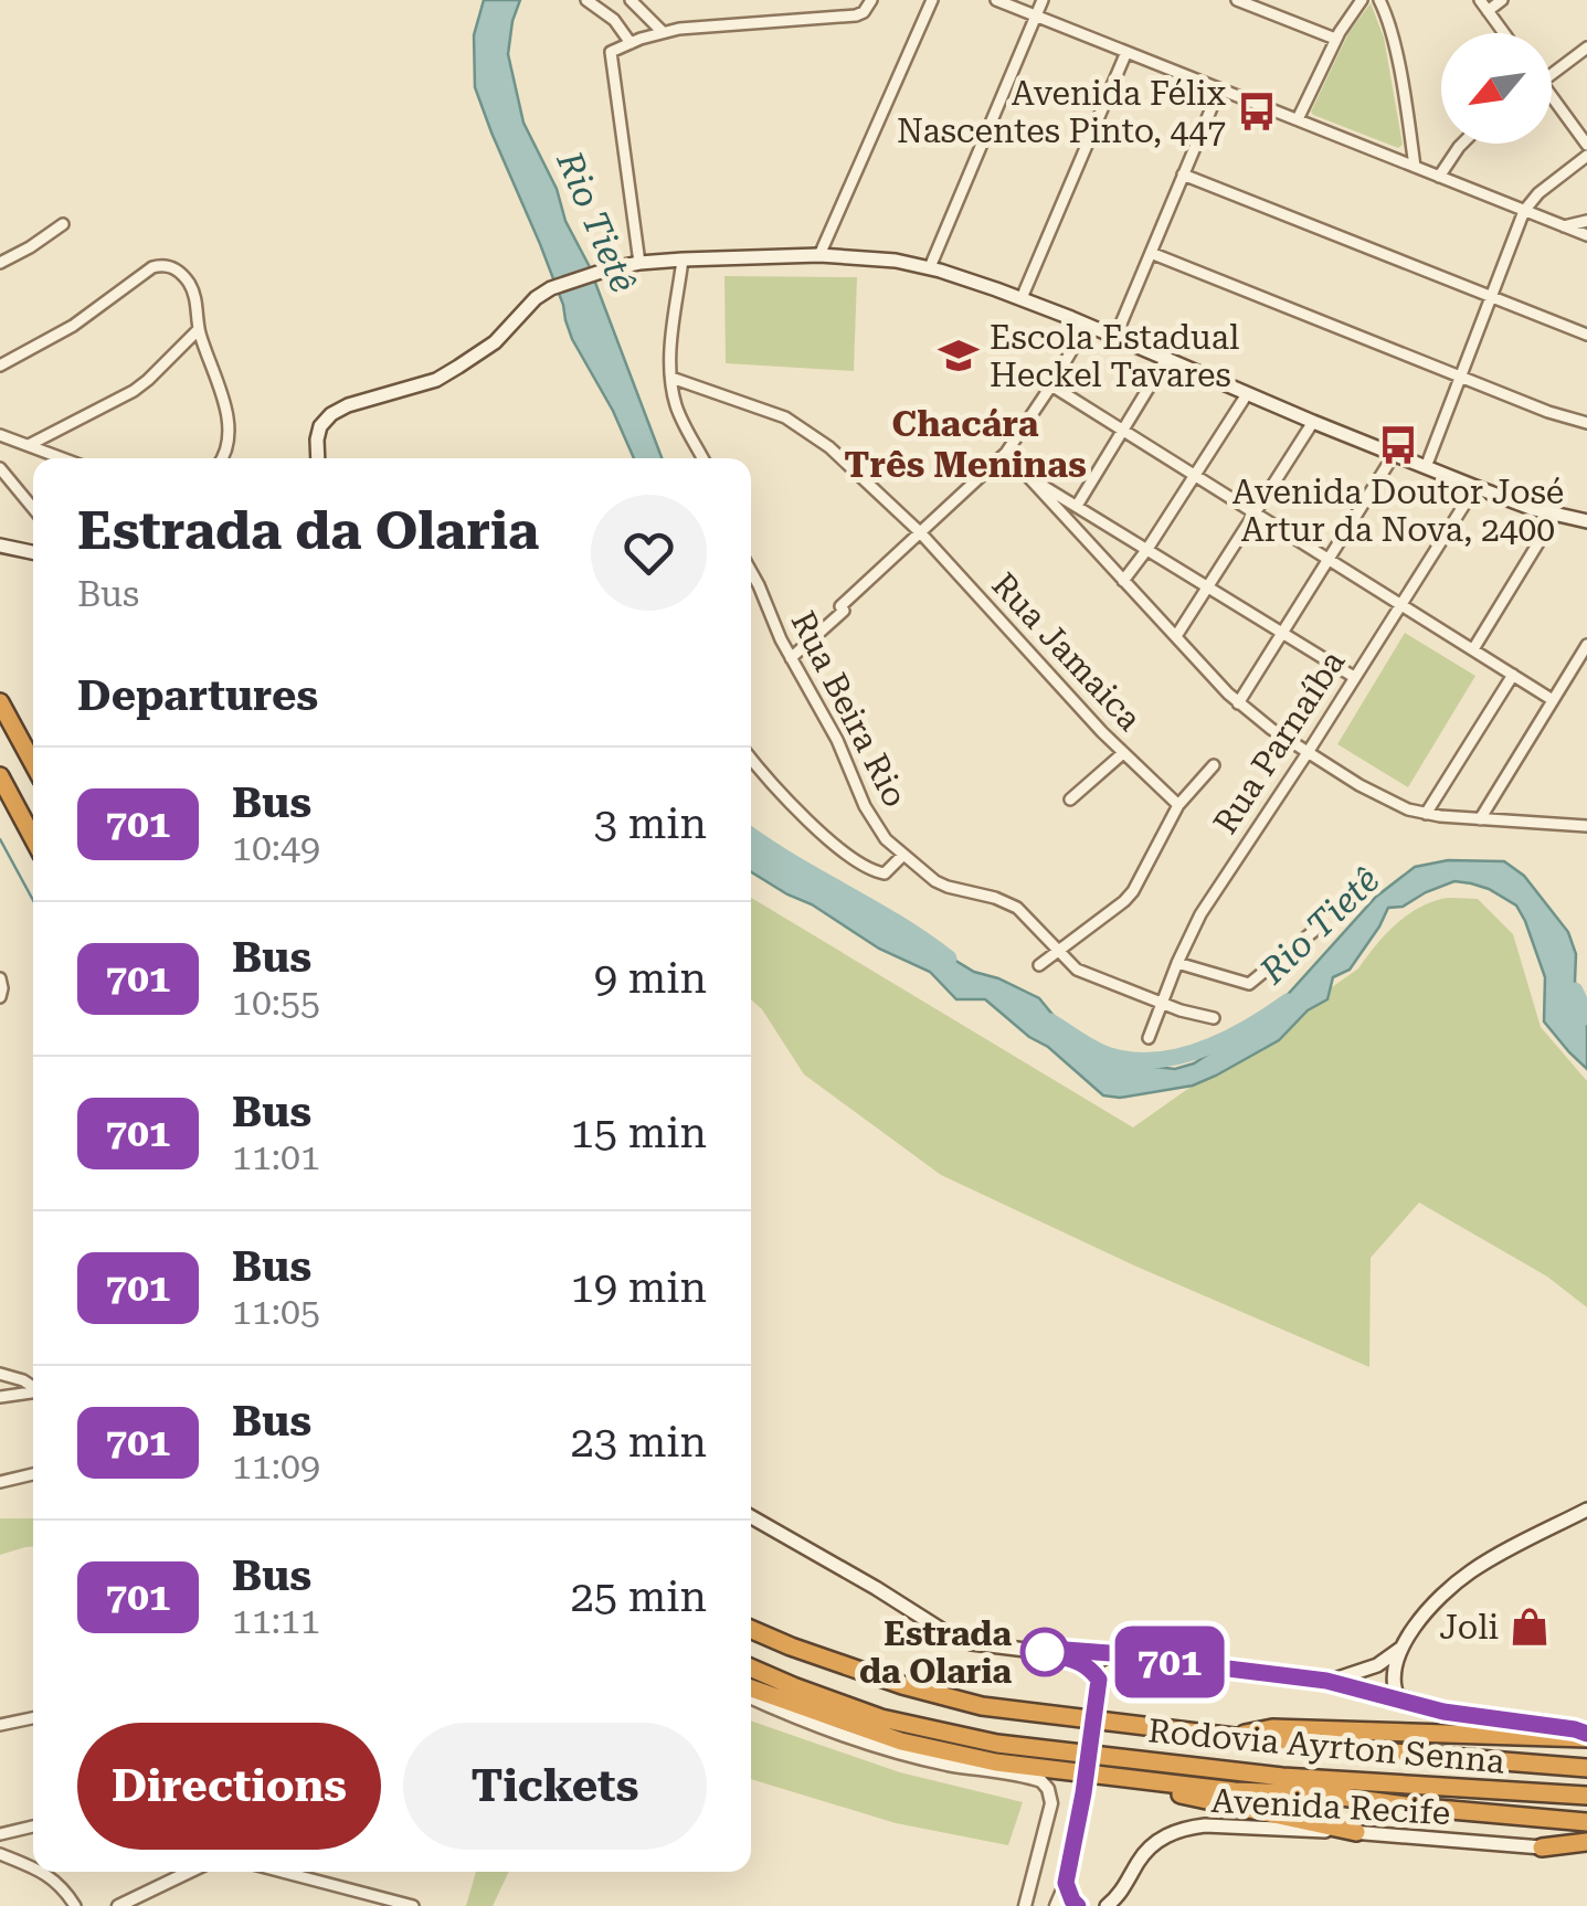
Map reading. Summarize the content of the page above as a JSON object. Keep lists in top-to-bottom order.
{
  "streets": {
    "highway": ["Rodovia Ayrton Senna"],
    "main road": ["Avenida Recife"],
    "street": ["Rua Jamaica", "Rua Beira Rio", "Rua Parnaíba"]
  },
  "crossings": [
    ["Rua Beira Rio", "Rua Parnaíba"]
  ],
  "districts": ["Chacára Três Meninas"],
  "water": ["Rio Tietê"],
  "places": {
    "bus stop": ["Avenida Félix Nascentes Pinto, 447", "Avenida Doutor José Artur da Nova, 2400"],
    "school or university": ["Escola Estadual Heckel Tavares"],
    "shop": ["Joli"],
    "other": ["Estrada da Olaria"]
  },
  "lines": ["bus line 701"],
  "north": "bottom left",
  "page": {
    "on_map": "701",
    "heading": [
      ["Estrada da Olaria", "Bus"],
      "Departures"
    ],
    "list": [
      {
        "mark": "701",
        "name": "Bus",
        "note": "10:49",
        "value": "3 min"
      },
      {
        "mark": "701",
        "name": "Bus",
        "note": "10:55",
        "value": "9 min"
      },
      {
        "mark": "701",
        "name": "Bus",
        "note": "11:01",
        "value": "15 min"
      },
      {
        "mark": "701",
        "name": "Bus",
        "note": "11:05",
        "value": "19 min"
      },
      {
        "mark": "701",
        "name": "Bus",
        "note": "11:09",
        "value": "23 min"
      },
      {
        "mark": "701",
        "name": "Bus",
        "note": "11:11",
        "value": "25 min"
      }
    ],
    "buttons": ["Directions", "Tickets"]
  }
}
